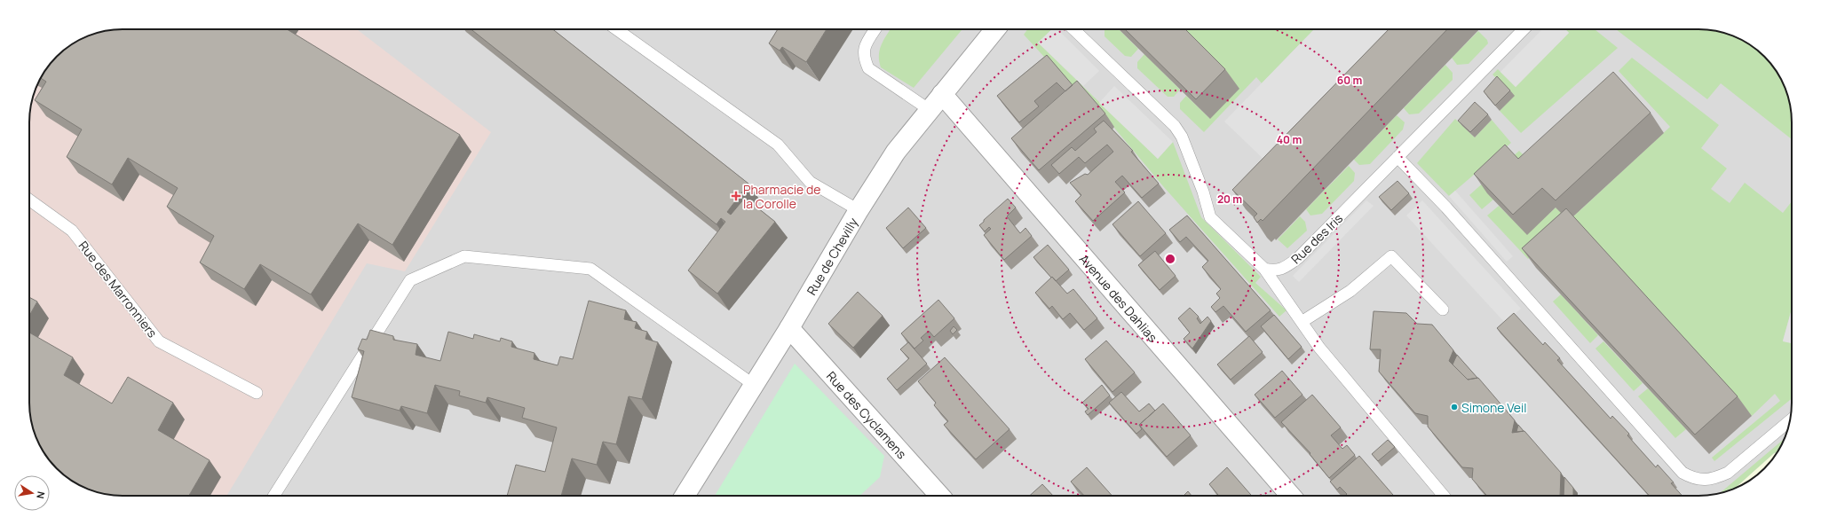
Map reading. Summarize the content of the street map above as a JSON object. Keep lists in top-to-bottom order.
{
  "streets": {
    "street": ["Rue de Chevilly", "Avenue des Dahlias", "Rue des Cyclamens"],
    "lane": ["Rue des Iris", "Rue des Marronniers"]
  },
  "crossings": [
    ["Rue de Chevilly", "Avenue des Dahlias"],
    ["Rue de Chevilly", "Rue des Cyclamens"]
  ],
  "places": {
    "health": ["Pharmacie de la Corolle"],
    "other": ["Simone Veil"]
  },
  "north": "right",
  "rings": ["60 m", "40 m", "20 m"]
}
